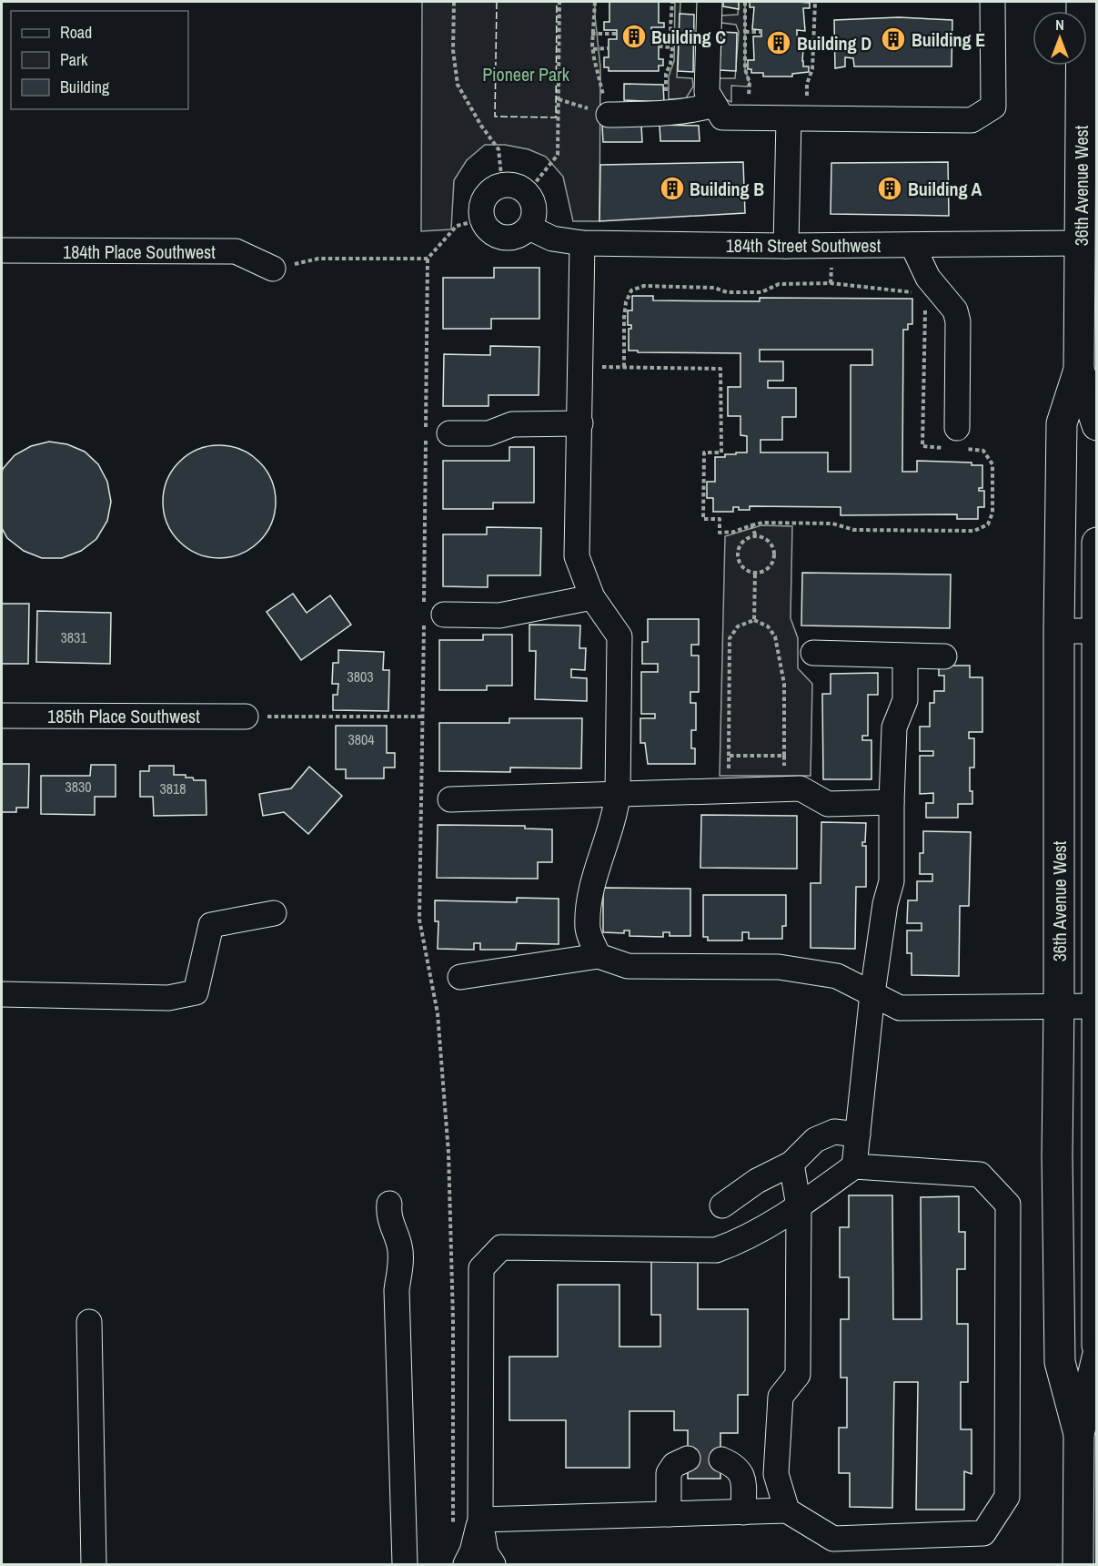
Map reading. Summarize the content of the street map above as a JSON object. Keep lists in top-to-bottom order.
{
  "streets": {
    "main road": ["36th Avenue West"],
    "street": ["184th Street Southwest", "184th Place Southwest", "185th Place Southwest"]
  },
  "crossings": [
    ["36th Avenue West", "184th Street Southwest"]
  ],
  "parks": ["Pioneer Park"],
  "places": {
    "building": [
      "Building C",
      "Building E",
      "Building D",
      "Building B",
      "Building A"
    ]
  },
  "house_numbers": [
    "3831",
    "3803",
    "3804",
    "3830",
    "3818"
  ],
  "legend": ["Road", "Park", "Building"],
  "north": "top"
}
